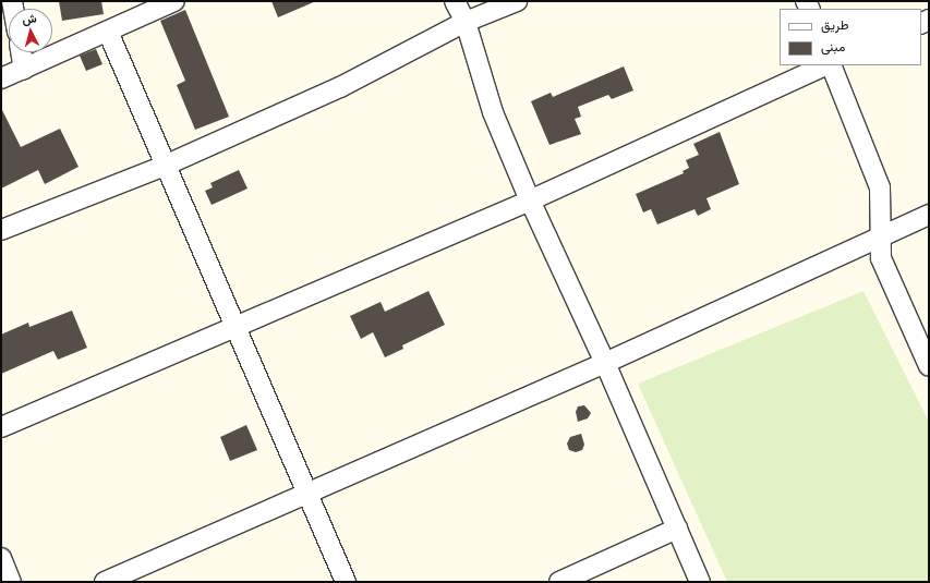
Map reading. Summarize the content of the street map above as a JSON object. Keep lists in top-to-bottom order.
{
  "legend": ["طريق", "مبنى"],
  "north": "top"
}
